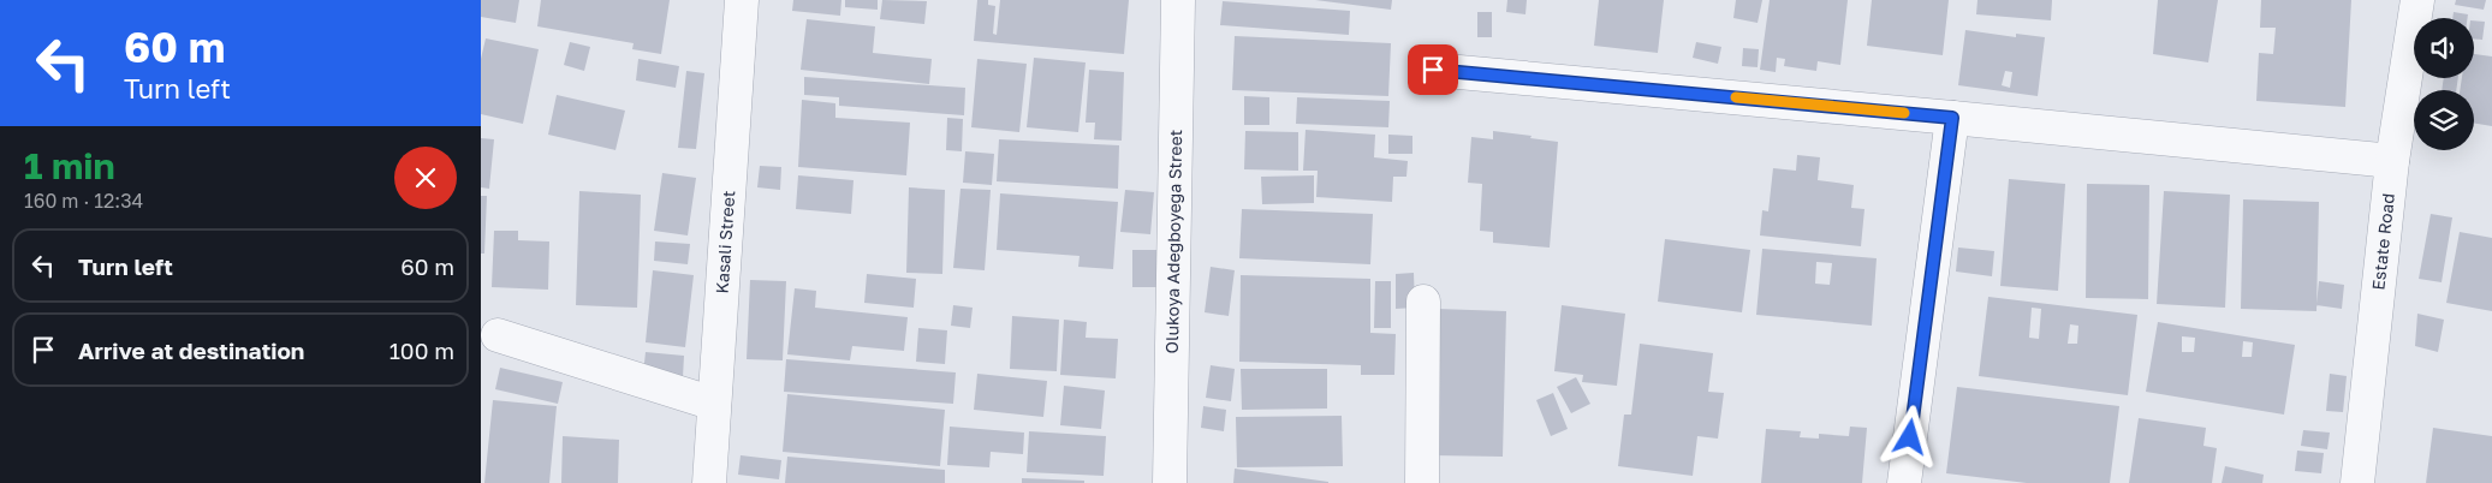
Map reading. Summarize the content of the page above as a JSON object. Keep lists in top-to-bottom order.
{
  "streets": {
    "street": ["Kasali Street", "Olukoya Adegboyega Street", "Estate Road"]
  },
  "page": {
    "turn": ["60 m", "Turn left"],
    "heading": ["1 min", "160 m · 12:34"],
    "list": [
      {
        "name": "Turn left",
        "value": "60 m"
      },
      {
        "name": "Arrive at destination",
        "value": "100 m"
      }
    ]
  }
}
